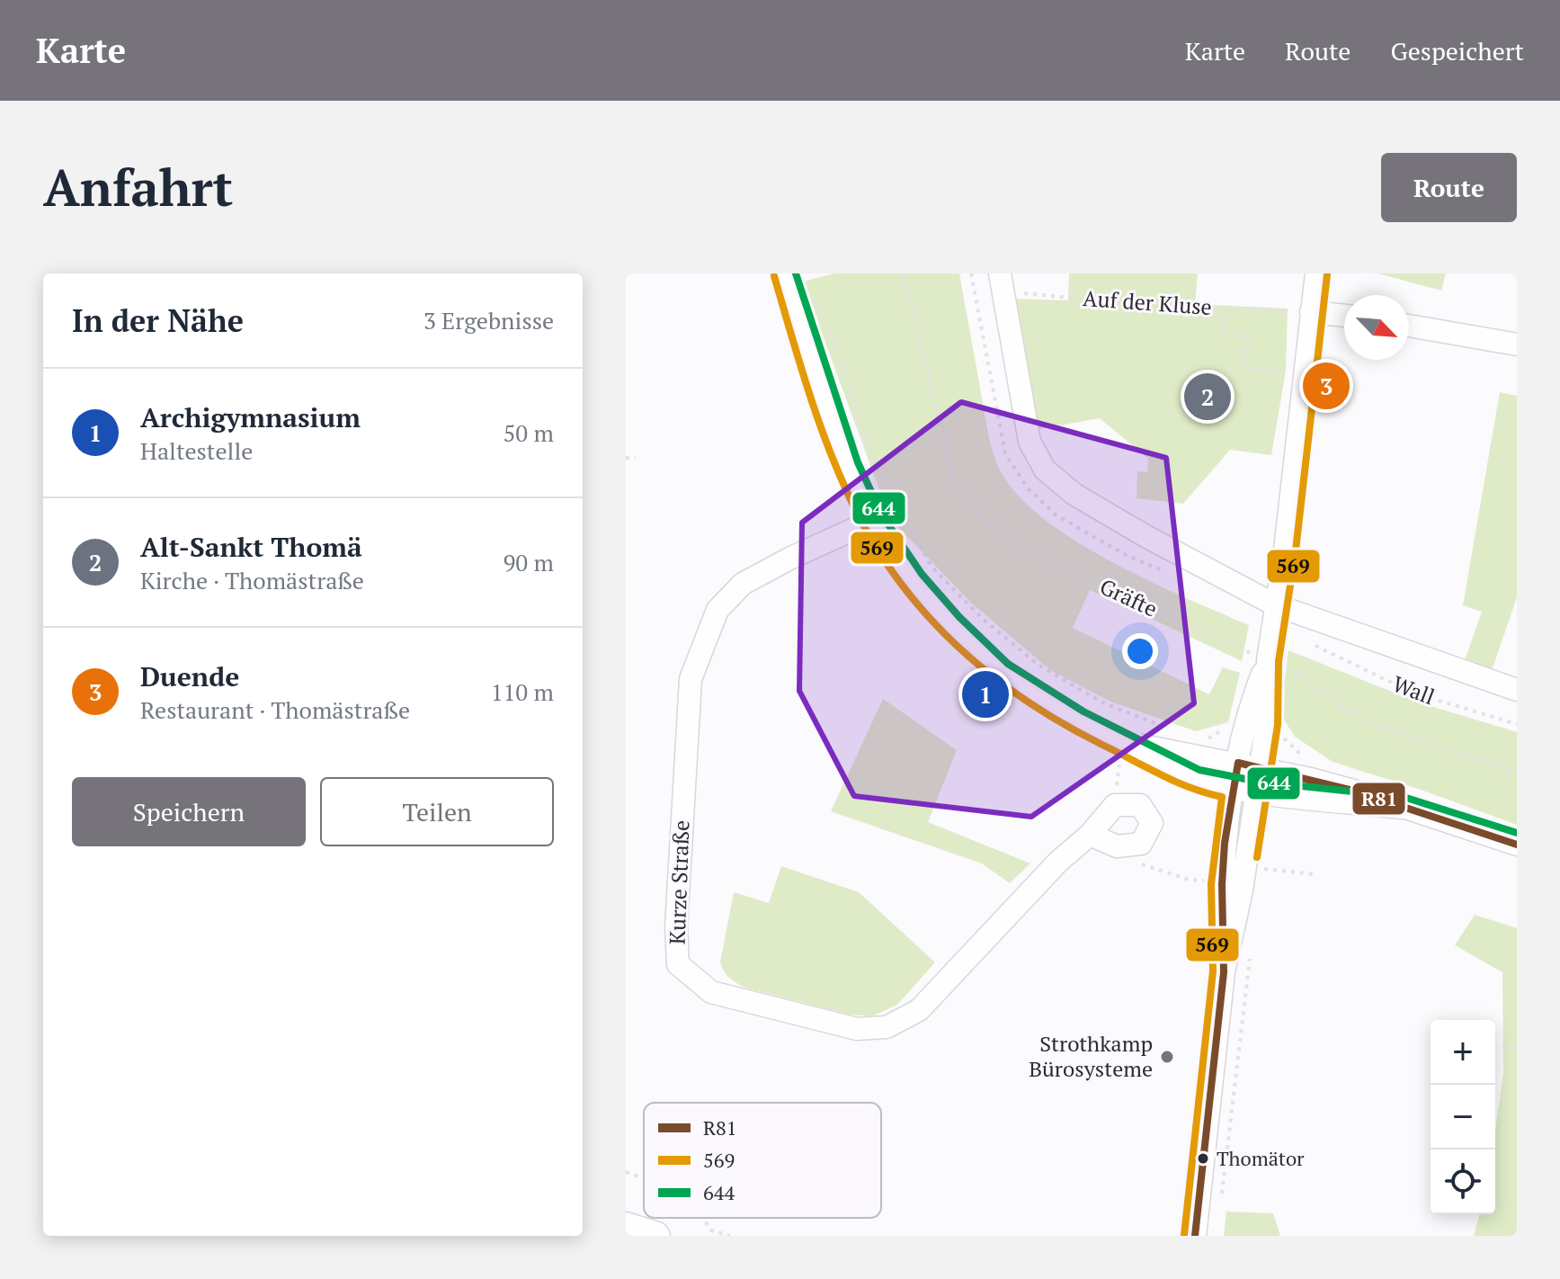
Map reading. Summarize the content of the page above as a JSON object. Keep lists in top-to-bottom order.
{
  "streets": {
    "street": ["Kurze Straße"],
    "path": ["Auf der Kluse", "Gräfte", "Wall"]
  },
  "places": ["Strothkamp Bürosysteme", "Thomätor"],
  "lines": ["transit line 644", "transit line 569", "transit line R81"],
  "legend": ["R81", "569", "644"],
  "north": "bottom right",
  "page": {
    "header": "Karte",
    "nav": ["Karte", "Route", "Gespeichert"],
    "buttons": [
      "Route",
      ["Speichern", "Teilen"]
    ],
    "title": "Anfahrt",
    "heading": ["In der Nähe", "3 Ergebnisse"],
    "pins": ["3", "2", "1"],
    "list": [
      {
        "mark": "1",
        "name": "Archigymnasium",
        "note": "Haltestelle",
        "value": "50 m"
      },
      {
        "mark": "2",
        "name": "Alt-Sankt Thomä",
        "note": "Kirche · Thomästraße",
        "value": "90 m"
      },
      {
        "mark": "3",
        "name": "Duende",
        "note": "Restaurant · Thomästraße",
        "value": "110 m"
      }
    ],
    "map_buttons": ["+", "−"]
  }
}
